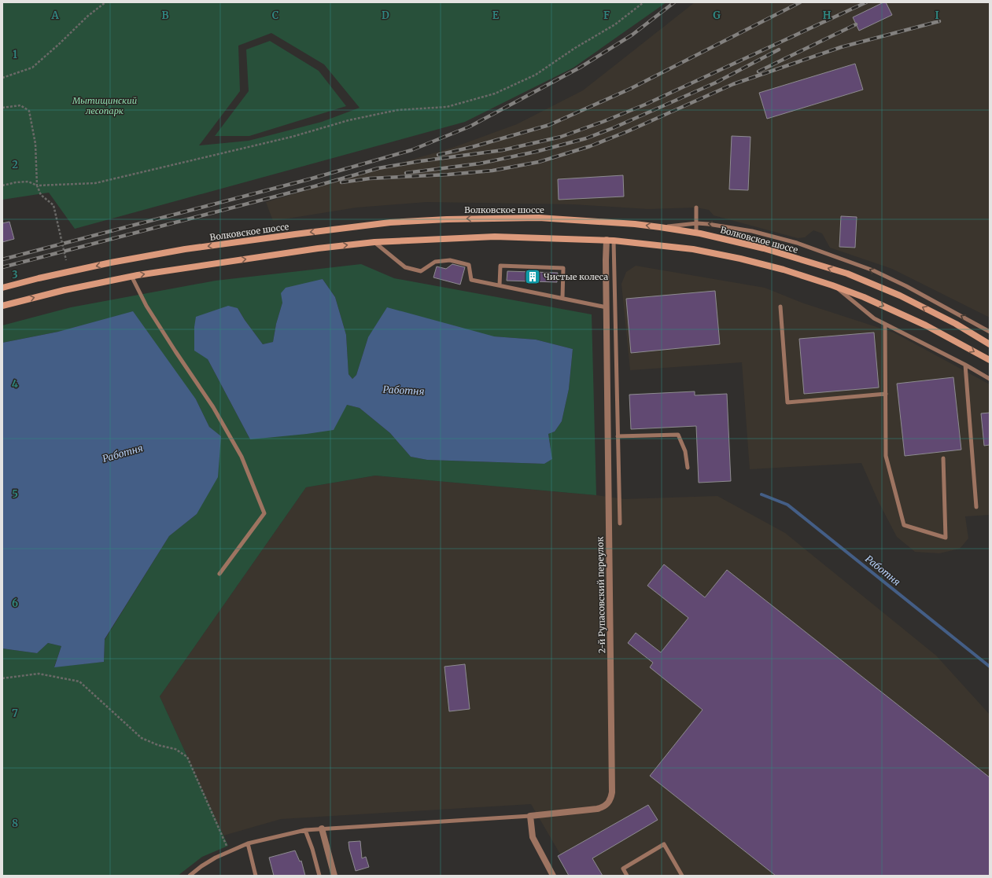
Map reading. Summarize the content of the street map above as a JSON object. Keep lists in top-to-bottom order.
{
  "streets": {
    "main road": ["Волковское шоссе"],
    "street": ["2-й Рупасовский переулок"]
  },
  "water": ["Работня"],
  "parks": ["Мытищинский лесопарк"],
  "places": {
    "building": ["Чистые колеса"]
  },
  "grid": {
    "columns": [
      "A",
      "B",
      "C",
      "D",
      "E",
      "F",
      "G",
      "H",
      "I"
    ],
    "rows": [
      "1",
      "2",
      "3",
      "4",
      "5",
      "6",
      "7",
      "8"
    ]
  }
}
